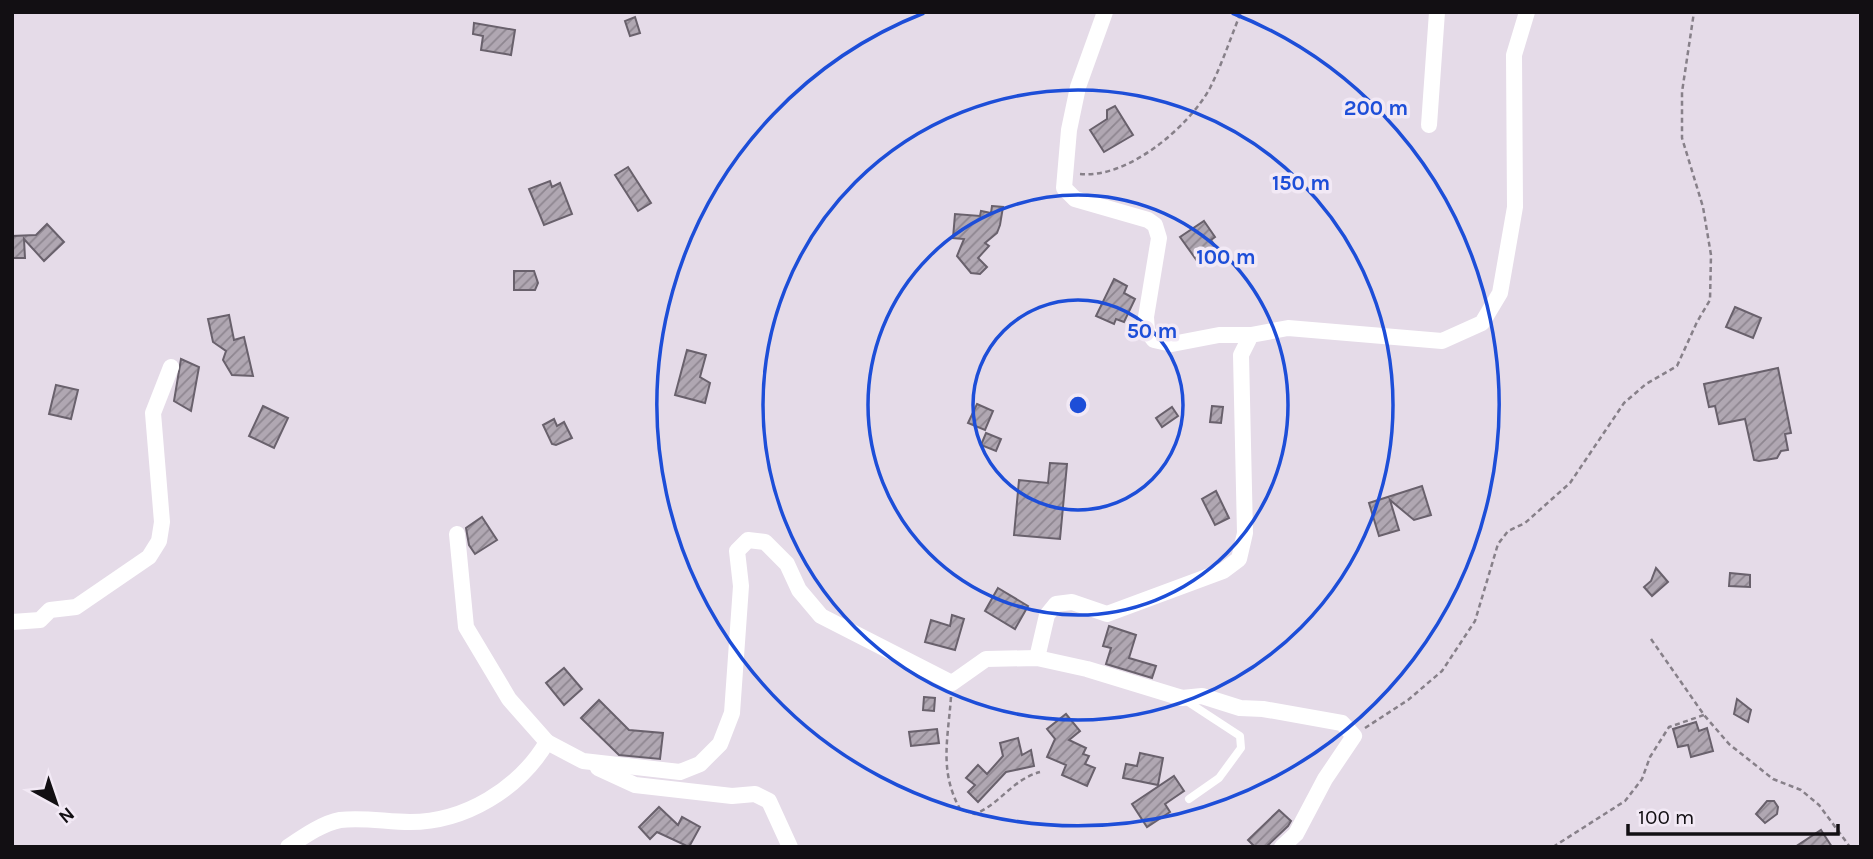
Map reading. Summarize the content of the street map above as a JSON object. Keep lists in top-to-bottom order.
{
  "scale_bar": "100 m",
  "north": "bottom right",
  "rings": [
    "200 m",
    "150 m",
    "100 m",
    "50 m"
  ]
}
